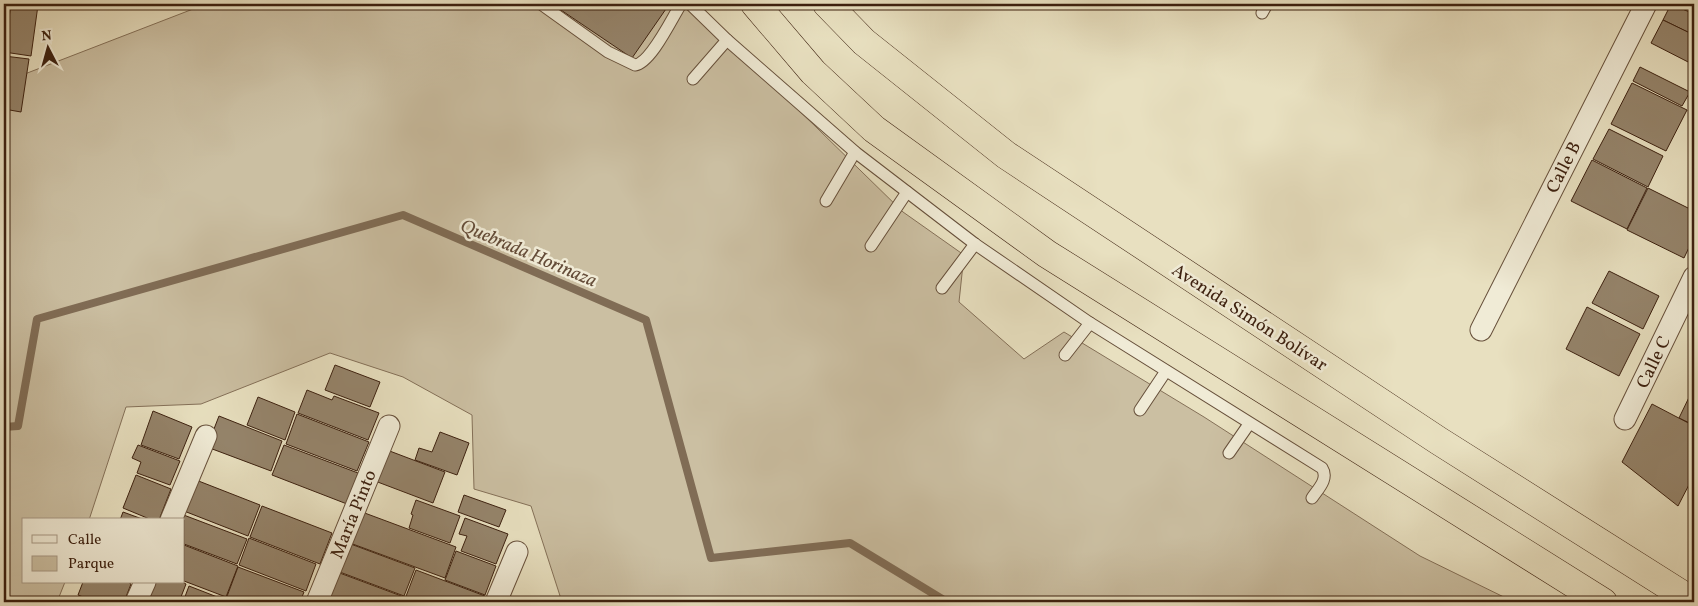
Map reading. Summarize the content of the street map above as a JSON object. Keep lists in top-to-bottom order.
{
  "streets": {
    "highway": ["Avenida Simón Bolívar"],
    "street": ["Calle B", "Calle C", "María Pinto"]
  },
  "water": ["Quebrada Horinaza"],
  "legend": ["Calle", "Parque"],
  "north": "top"
}
